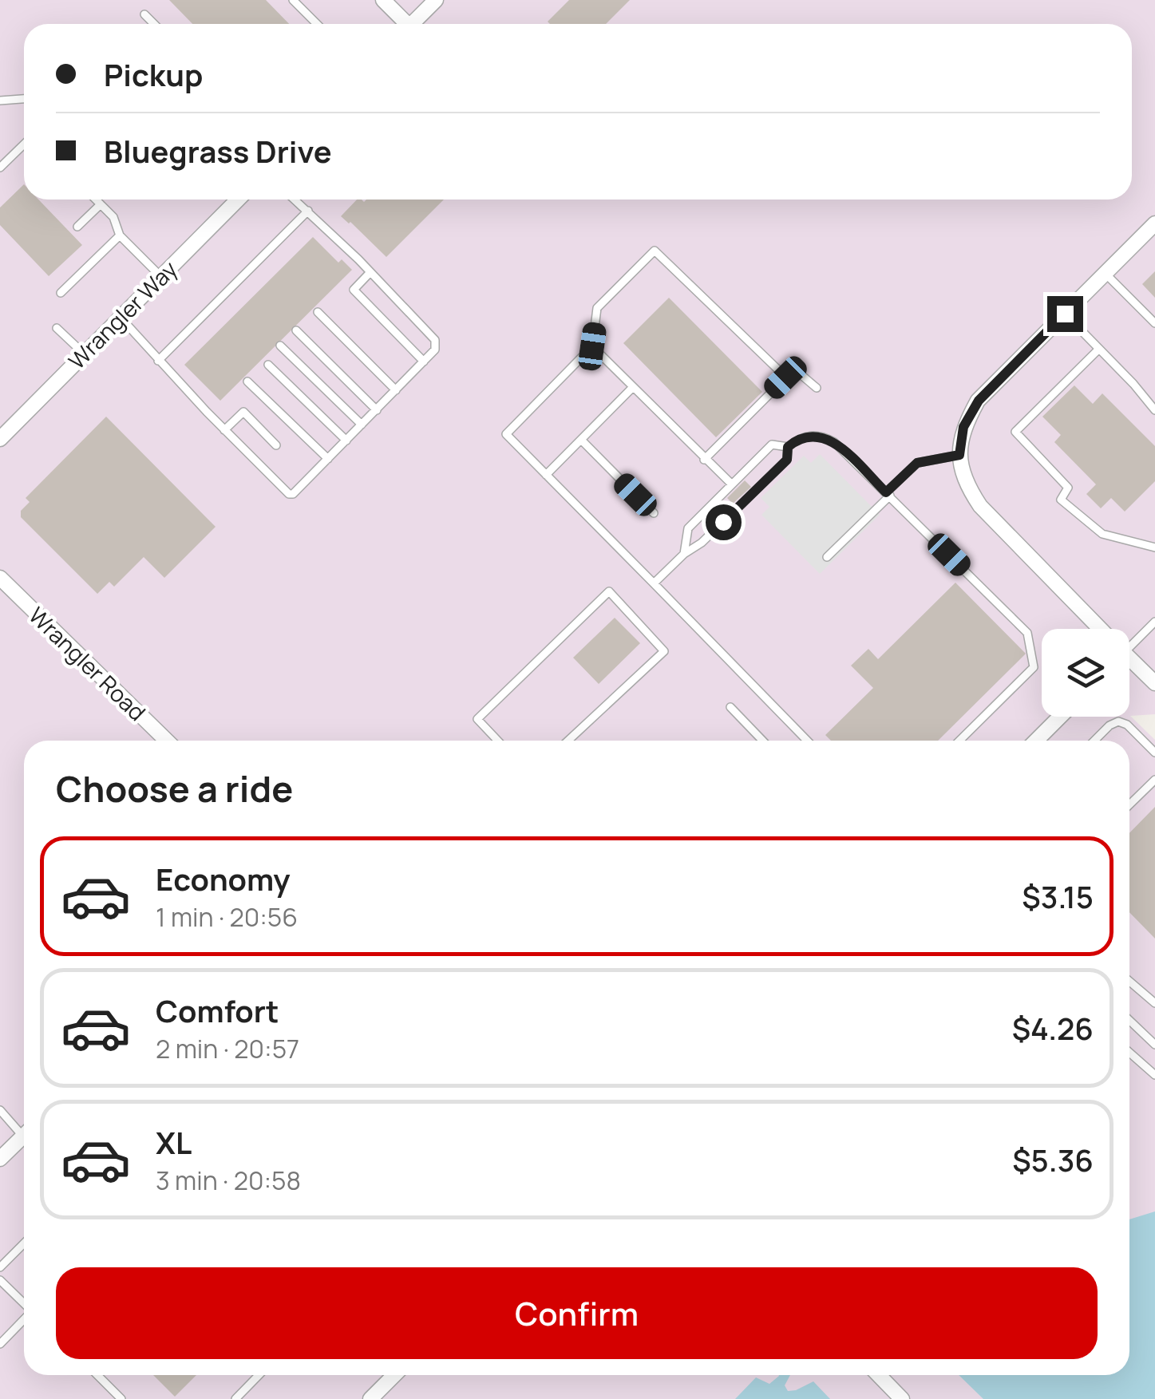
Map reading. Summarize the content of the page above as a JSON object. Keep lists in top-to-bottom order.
{
  "streets": {
    "street": ["Wrangler Way", "Wrangler Road"]
  },
  "page": {
    "banner": ["Pickup", "Bluegrass Drive"],
    "heading": "Choose a ride",
    "list": [
      {
        "name": "Economy",
        "note": "1 min · 20:56",
        "value": "$3.15"
      },
      {
        "name": "Comfort",
        "note": "2 min · 20:57",
        "value": "$4.26"
      },
      {
        "name": "XL",
        "note": "3 min · 20:58",
        "value": "$5.36"
      }
    ],
    "buttons": "Confirm"
  }
}
